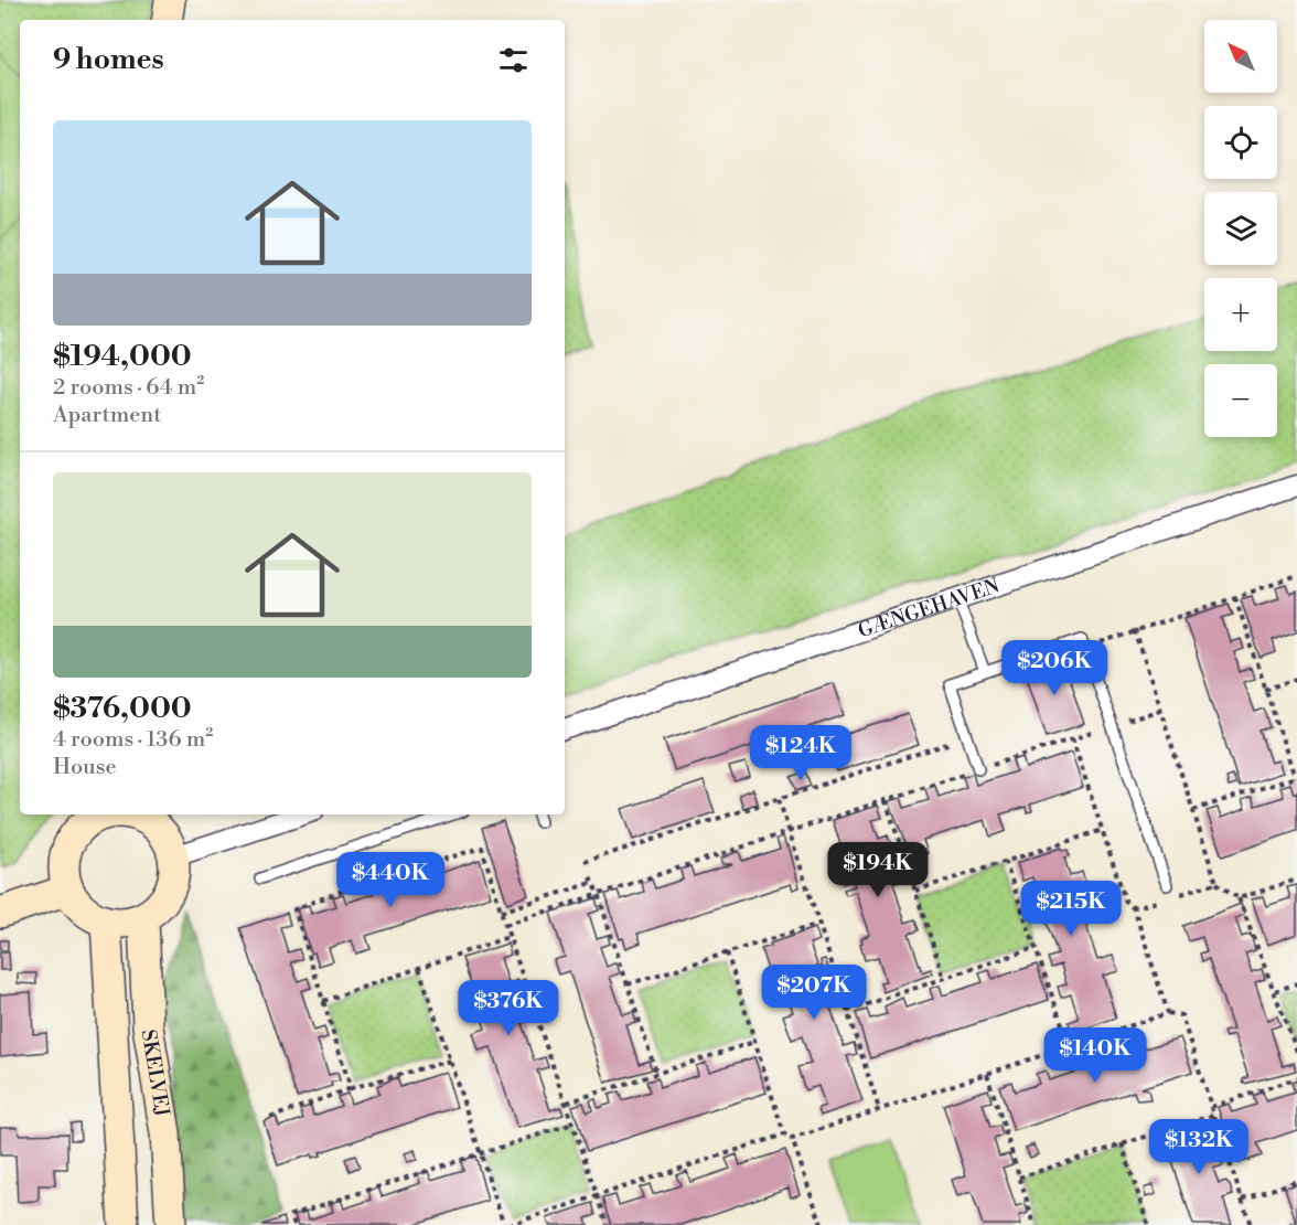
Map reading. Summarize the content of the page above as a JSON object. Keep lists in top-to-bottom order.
{
  "streets": {
    "street": ["GÆNGEHAVEN", "SKELVEJ"]
  },
  "north": "top left",
  "page": {
    "map_buttons": ["+", "−"],
    "heading": "9 homes",
    "list": [
      {
        "name": "$194,000",
        "note": "2 rooms · 64 m² · Apartment"
      },
      {
        "name": "$376,000",
        "note": "4 rooms · 136 m² · House"
      }
    ],
    "price": [
      "$206K",
      "$124K",
      "$194K",
      "$440K",
      "$215K",
      "$207K",
      "$376K",
      "$140K",
      "$132K"
    ]
  }
}
